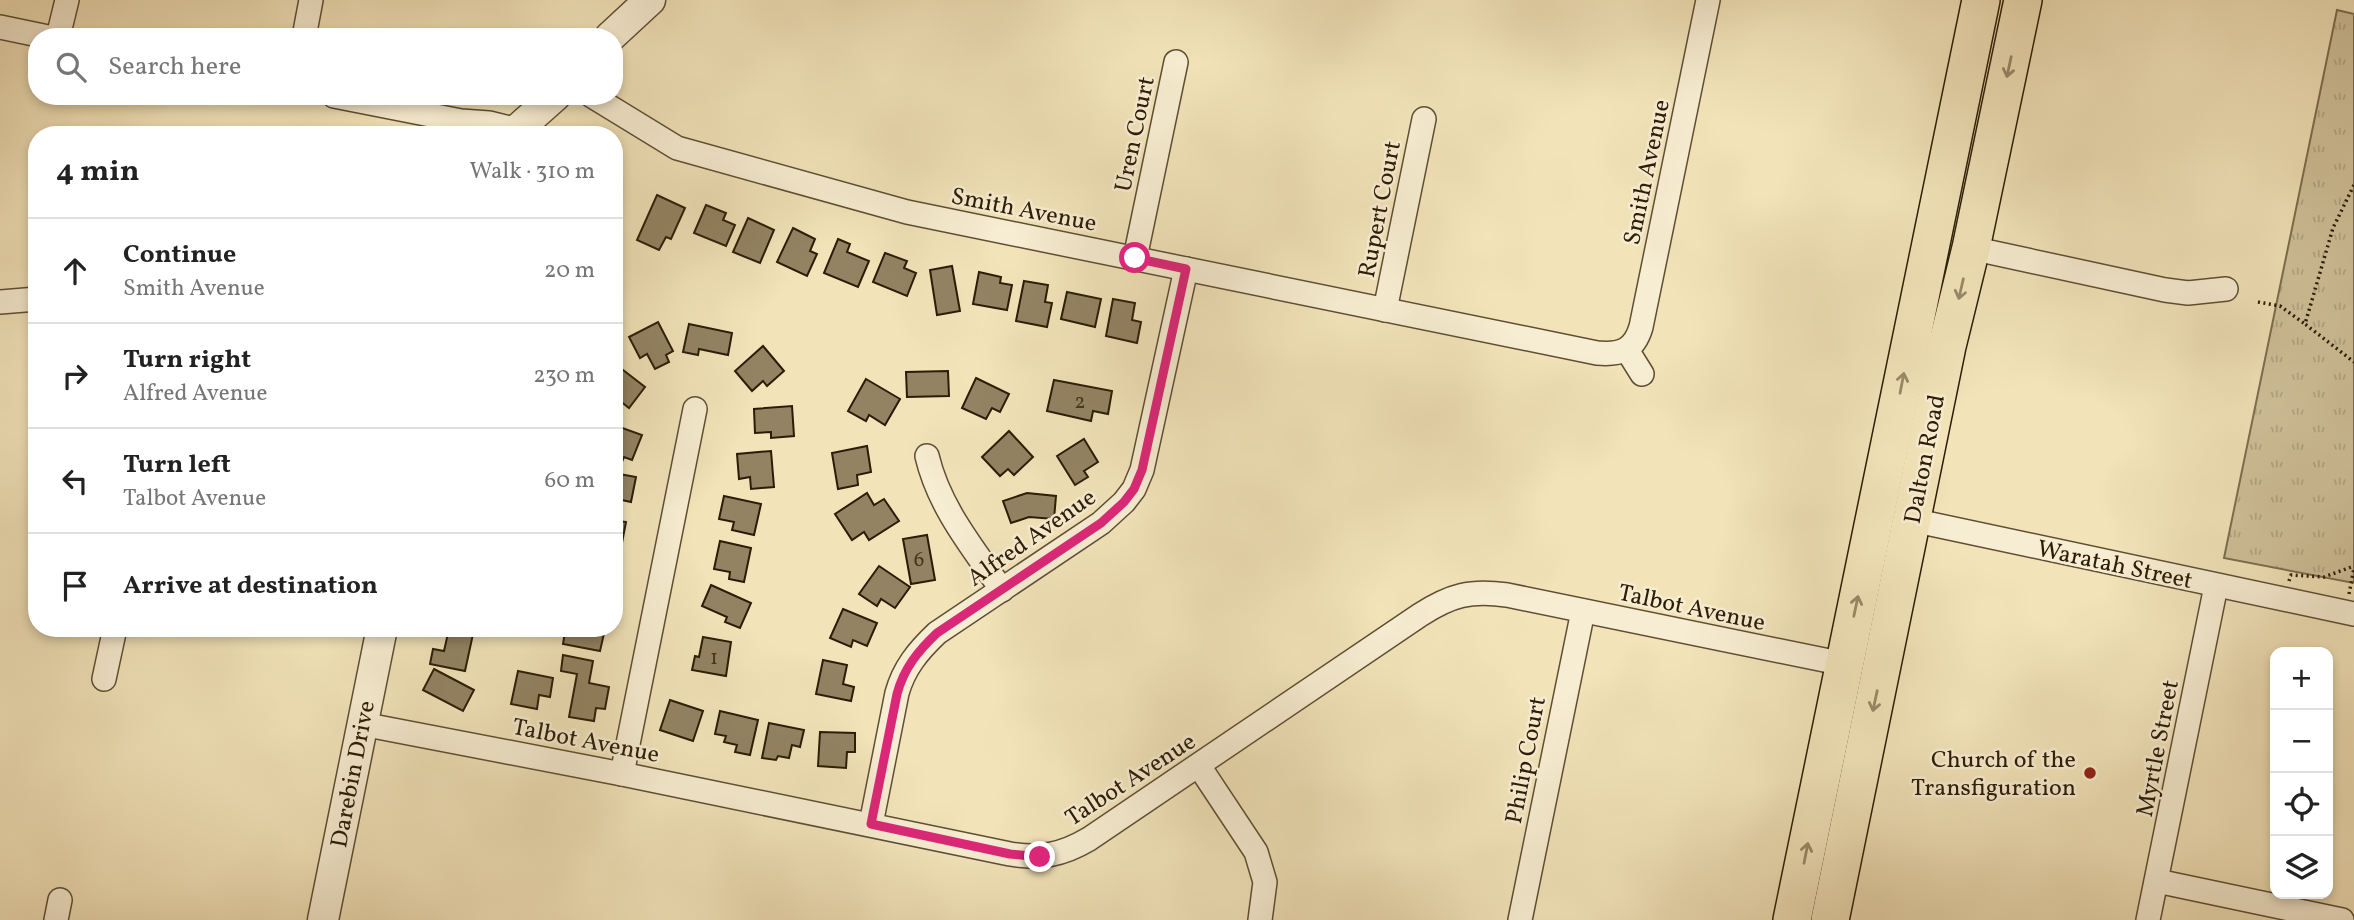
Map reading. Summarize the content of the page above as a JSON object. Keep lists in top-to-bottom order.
{
  "streets": {
    "main road": ["Dalton Road", "Waratah Street"],
    "street": [
      "Uren Court",
      "Smith Avenue",
      "Rupert Court",
      "Alfred Avenue",
      "Talbot Avenue",
      "Myrtle Street",
      "Philip Court",
      "Darebin Drive"
    ]
  },
  "crossings": [
    ["Uren Court", "Smith Avenue"],
    ["Smith Avenue", "Rupert Court"],
    ["Smith Avenue", "Alfred Avenue"],
    ["Dalton Road", "Waratah Street"],
    ["Dalton Road", "Talbot Avenue"],
    ["Alfred Avenue", "Talbot Avenue"],
    ["Waratah Street", "Myrtle Street"],
    ["Talbot Avenue", "Philip Court"],
    ["Talbot Avenue", "Darebin Drive"]
  ],
  "places": ["Church of the Transfiguration"],
  "house_numbers": ["2", "6", "1"],
  "page": {
    "search": "Search here",
    "heading": ["4 min", "Walk · 310 m"],
    "list": [
      ["Continue", "Smith Avenue", "20 m"],
      ["Turn right", "Alfred Avenue", "230 m"],
      ["Turn left", "Talbot Avenue", "60 m"],
      "Arrive at destination"
    ],
    "map_buttons": ["+", "−"]
  }
}
